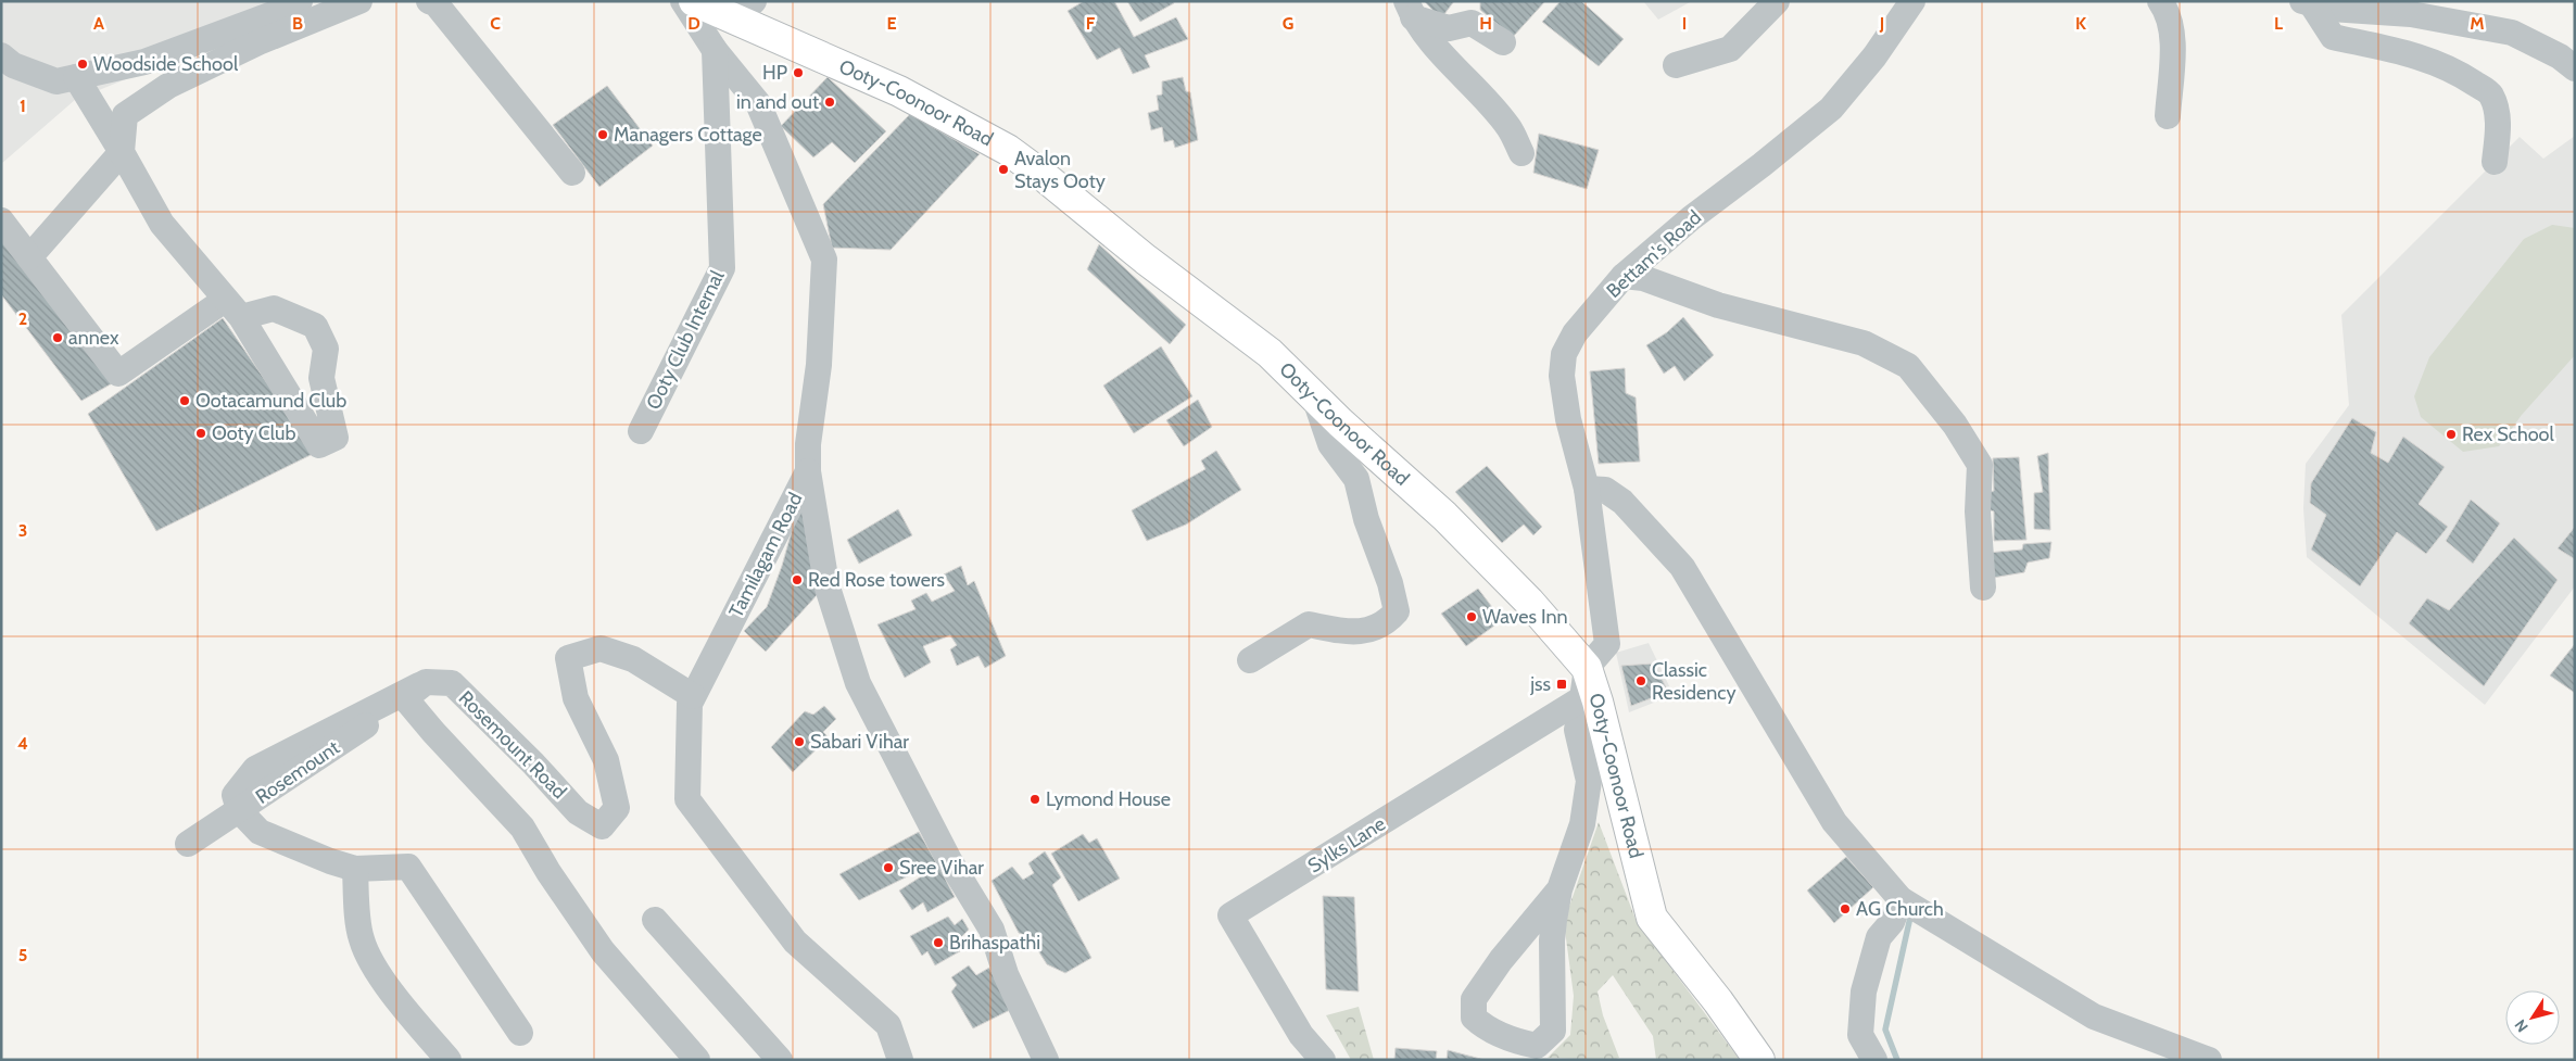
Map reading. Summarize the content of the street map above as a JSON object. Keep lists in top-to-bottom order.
{
  "streets": {
    "highway": ["Ooty-Coonoor Road"],
    "street": [
      "Bettam's Road",
      "Ooty Club Internal",
      "Tamilagam Road",
      "Rosemount Road",
      "Rosemount",
      "Sylks Lane"
    ]
  },
  "crossings": [
    ["Ooty-Coonoor Road", "Bettam's Road"],
    ["Ooty Club Internal", "Tamilagam Road"],
    ["Tamilagam Road", "Rosemount Road"]
  ],
  "places": {
    "other": [
      "Woodside School",
      "HP",
      "in and out",
      "Managers Cottage",
      "Avalon Stays Ooty",
      "annex",
      "Ootacamund Club",
      "Ooty Club",
      "Rex School",
      "Red Rose towers",
      "Waves Inn",
      "Classic Residency",
      "Sabari Vihar",
      "Lymond House",
      "Sree Vihar",
      "AG Church",
      "Brihaspathi"
    ],
    "transit": ["jss"]
  },
  "north": "bottom left",
  "grid": {
    "columns": [
      "A",
      "B",
      "C",
      "D",
      "E",
      "F",
      "G",
      "H",
      "I",
      "J",
      "K",
      "L",
      "M"
    ],
    "rows": [
      "1",
      "2",
      "3",
      "4",
      "5"
    ]
  }
}
